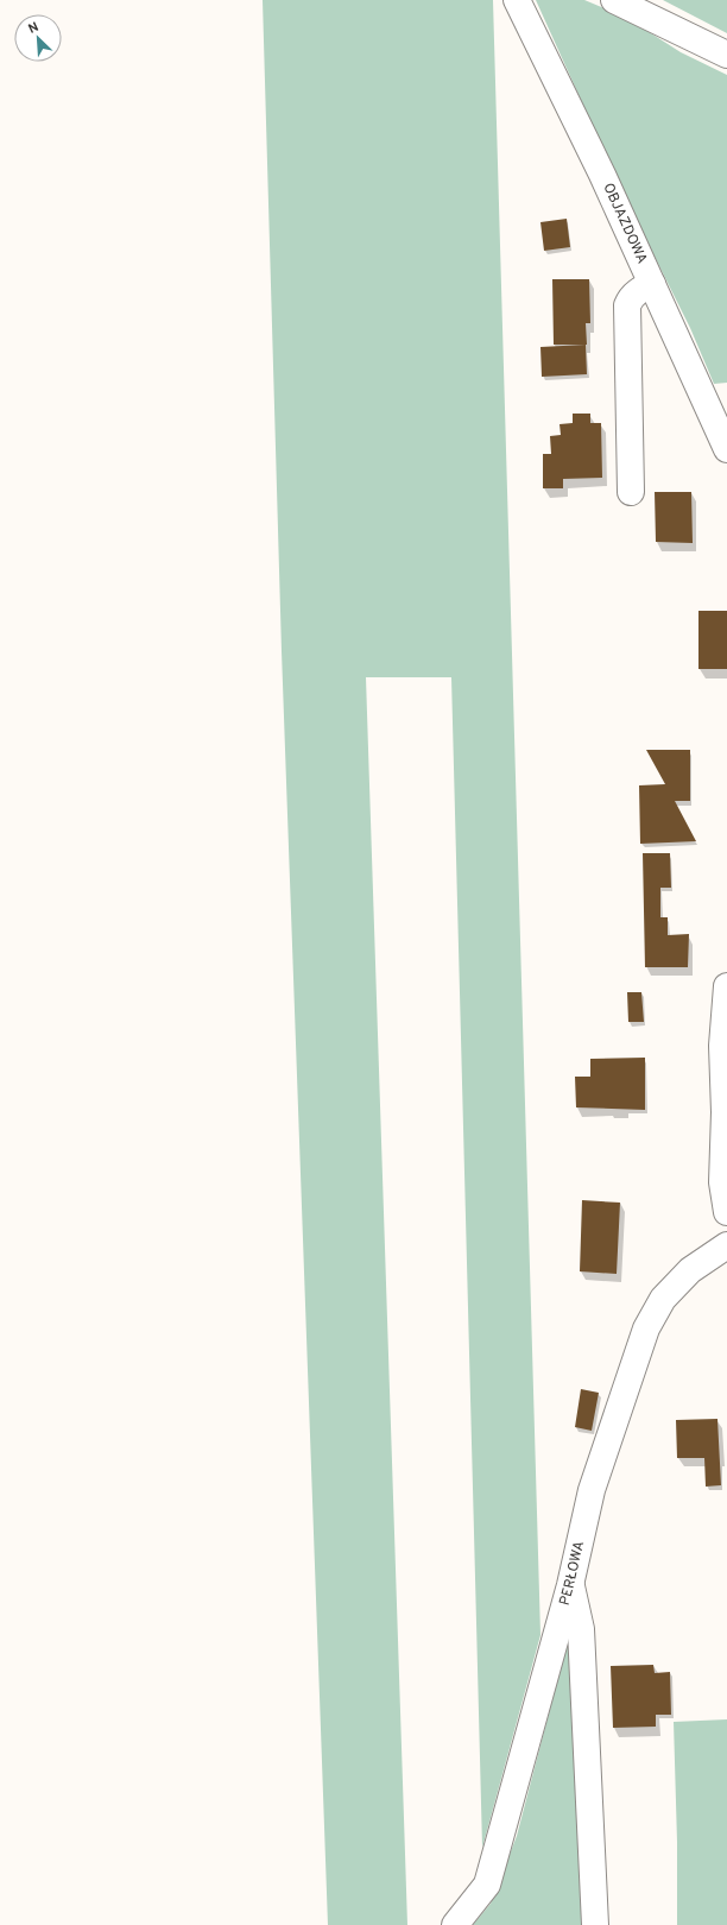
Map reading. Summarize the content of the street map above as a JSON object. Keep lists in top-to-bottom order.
{
  "streets": {
    "street": ["OBJAZDOWA", "PERŁOWA"]
  },
  "north": "top left"
}
